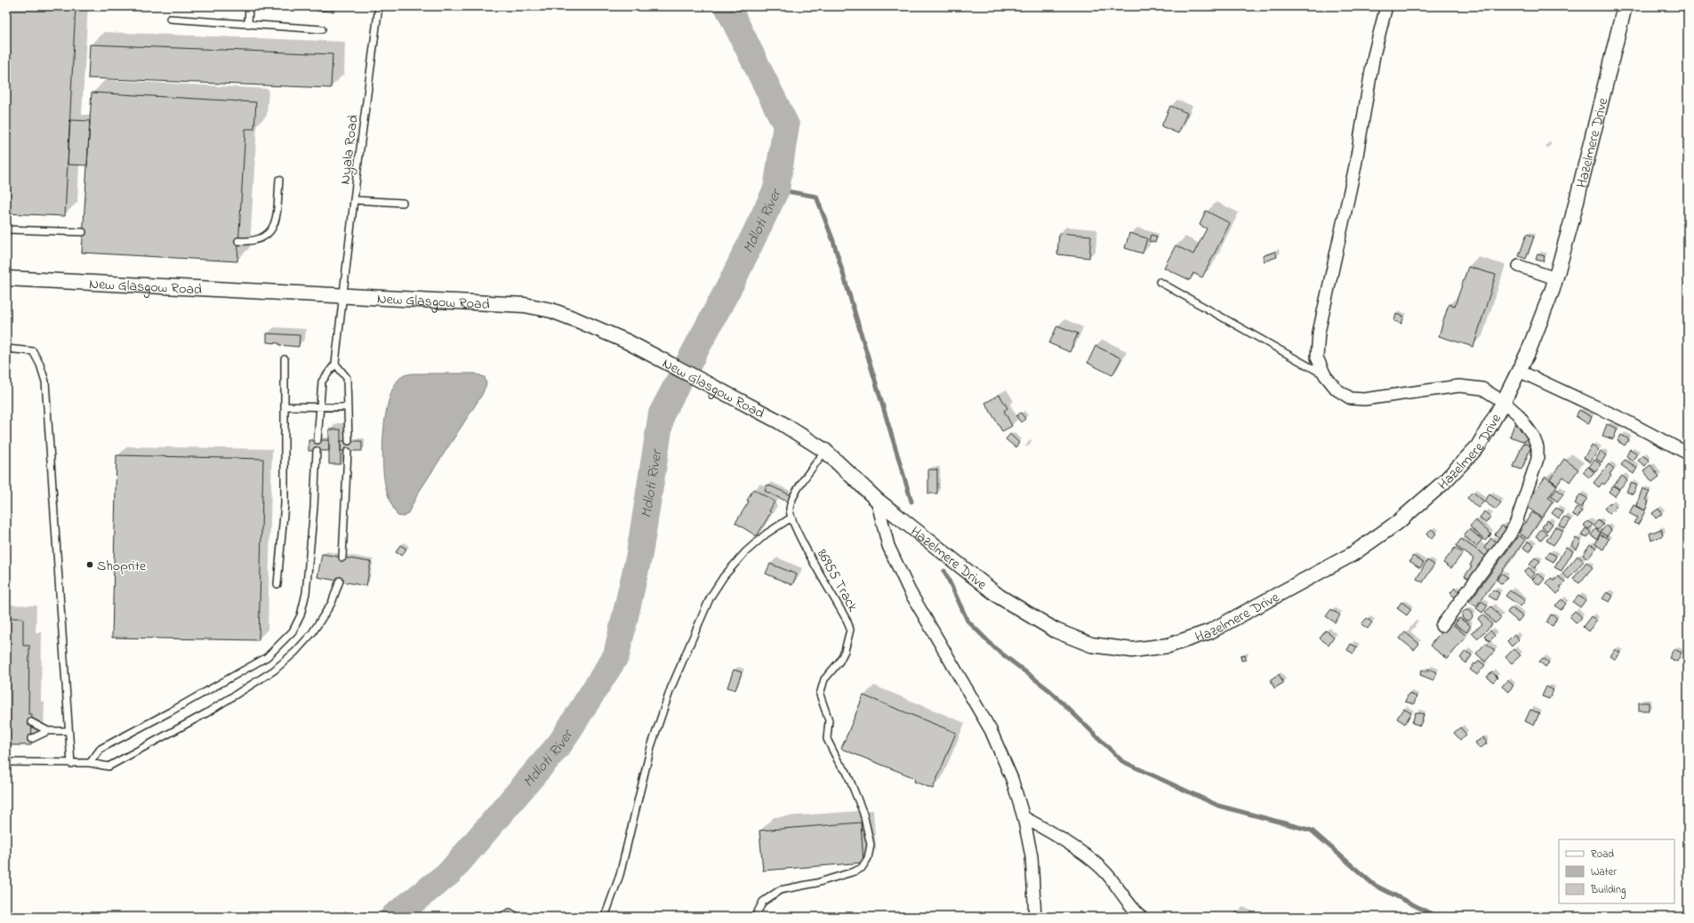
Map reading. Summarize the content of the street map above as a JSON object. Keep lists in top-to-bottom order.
{
  "streets": {
    "street": ["Hazelmere Drive", "New Glasgow Road"],
    "lane": ["Nyala Road", "86955 Track"]
  },
  "crossings": [
    ["Hazelmere Drive", "New Glasgow Road"],
    ["Hazelmere Drive", "86955 Track"],
    ["Nyala Road", "New Glasgow Road"],
    ["New Glasgow Road", "86955 Track"]
  ],
  "water": ["Mdloti River"],
  "places": ["Shoprite"],
  "legend": ["Road", "Water", "Building"]
}
